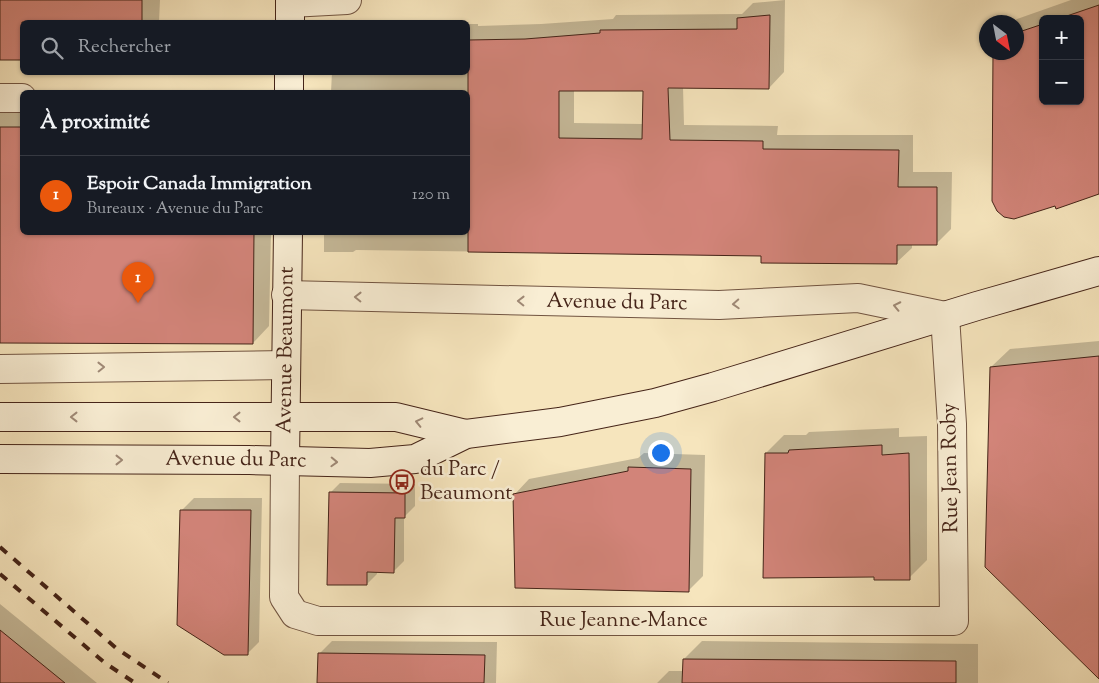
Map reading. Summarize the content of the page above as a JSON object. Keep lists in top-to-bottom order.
{
  "streets": {
    "street": [
      "Avenue du Parc",
      "Avenue Beaumont",
      "Rue Jean Roby",
      "Rue Jeanne-Mance"
    ]
  },
  "crossings": [
    ["Avenue du Parc", "Avenue Beaumont"],
    ["Avenue du Parc", "Rue Jean Roby"],
    ["Avenue Beaumont", "Rue Jeanne-Mance"],
    ["Rue Jean Roby", "Rue Jeanne-Mance"]
  ],
  "places": {
    "bus stop": ["du Parc / Beaumont"]
  },
  "north": "bottom right",
  "page": {
    "map_buttons": ["+", "−"],
    "search": "Rechercher",
    "heading": "À proximité",
    "list": [
      {
        "mark": "1",
        "name": "Espoir Canada Immigration",
        "note": "Bureaux · Avenue du Parc",
        "value": "120 m"
      }
    ],
    "pins": "1"
  }
}
